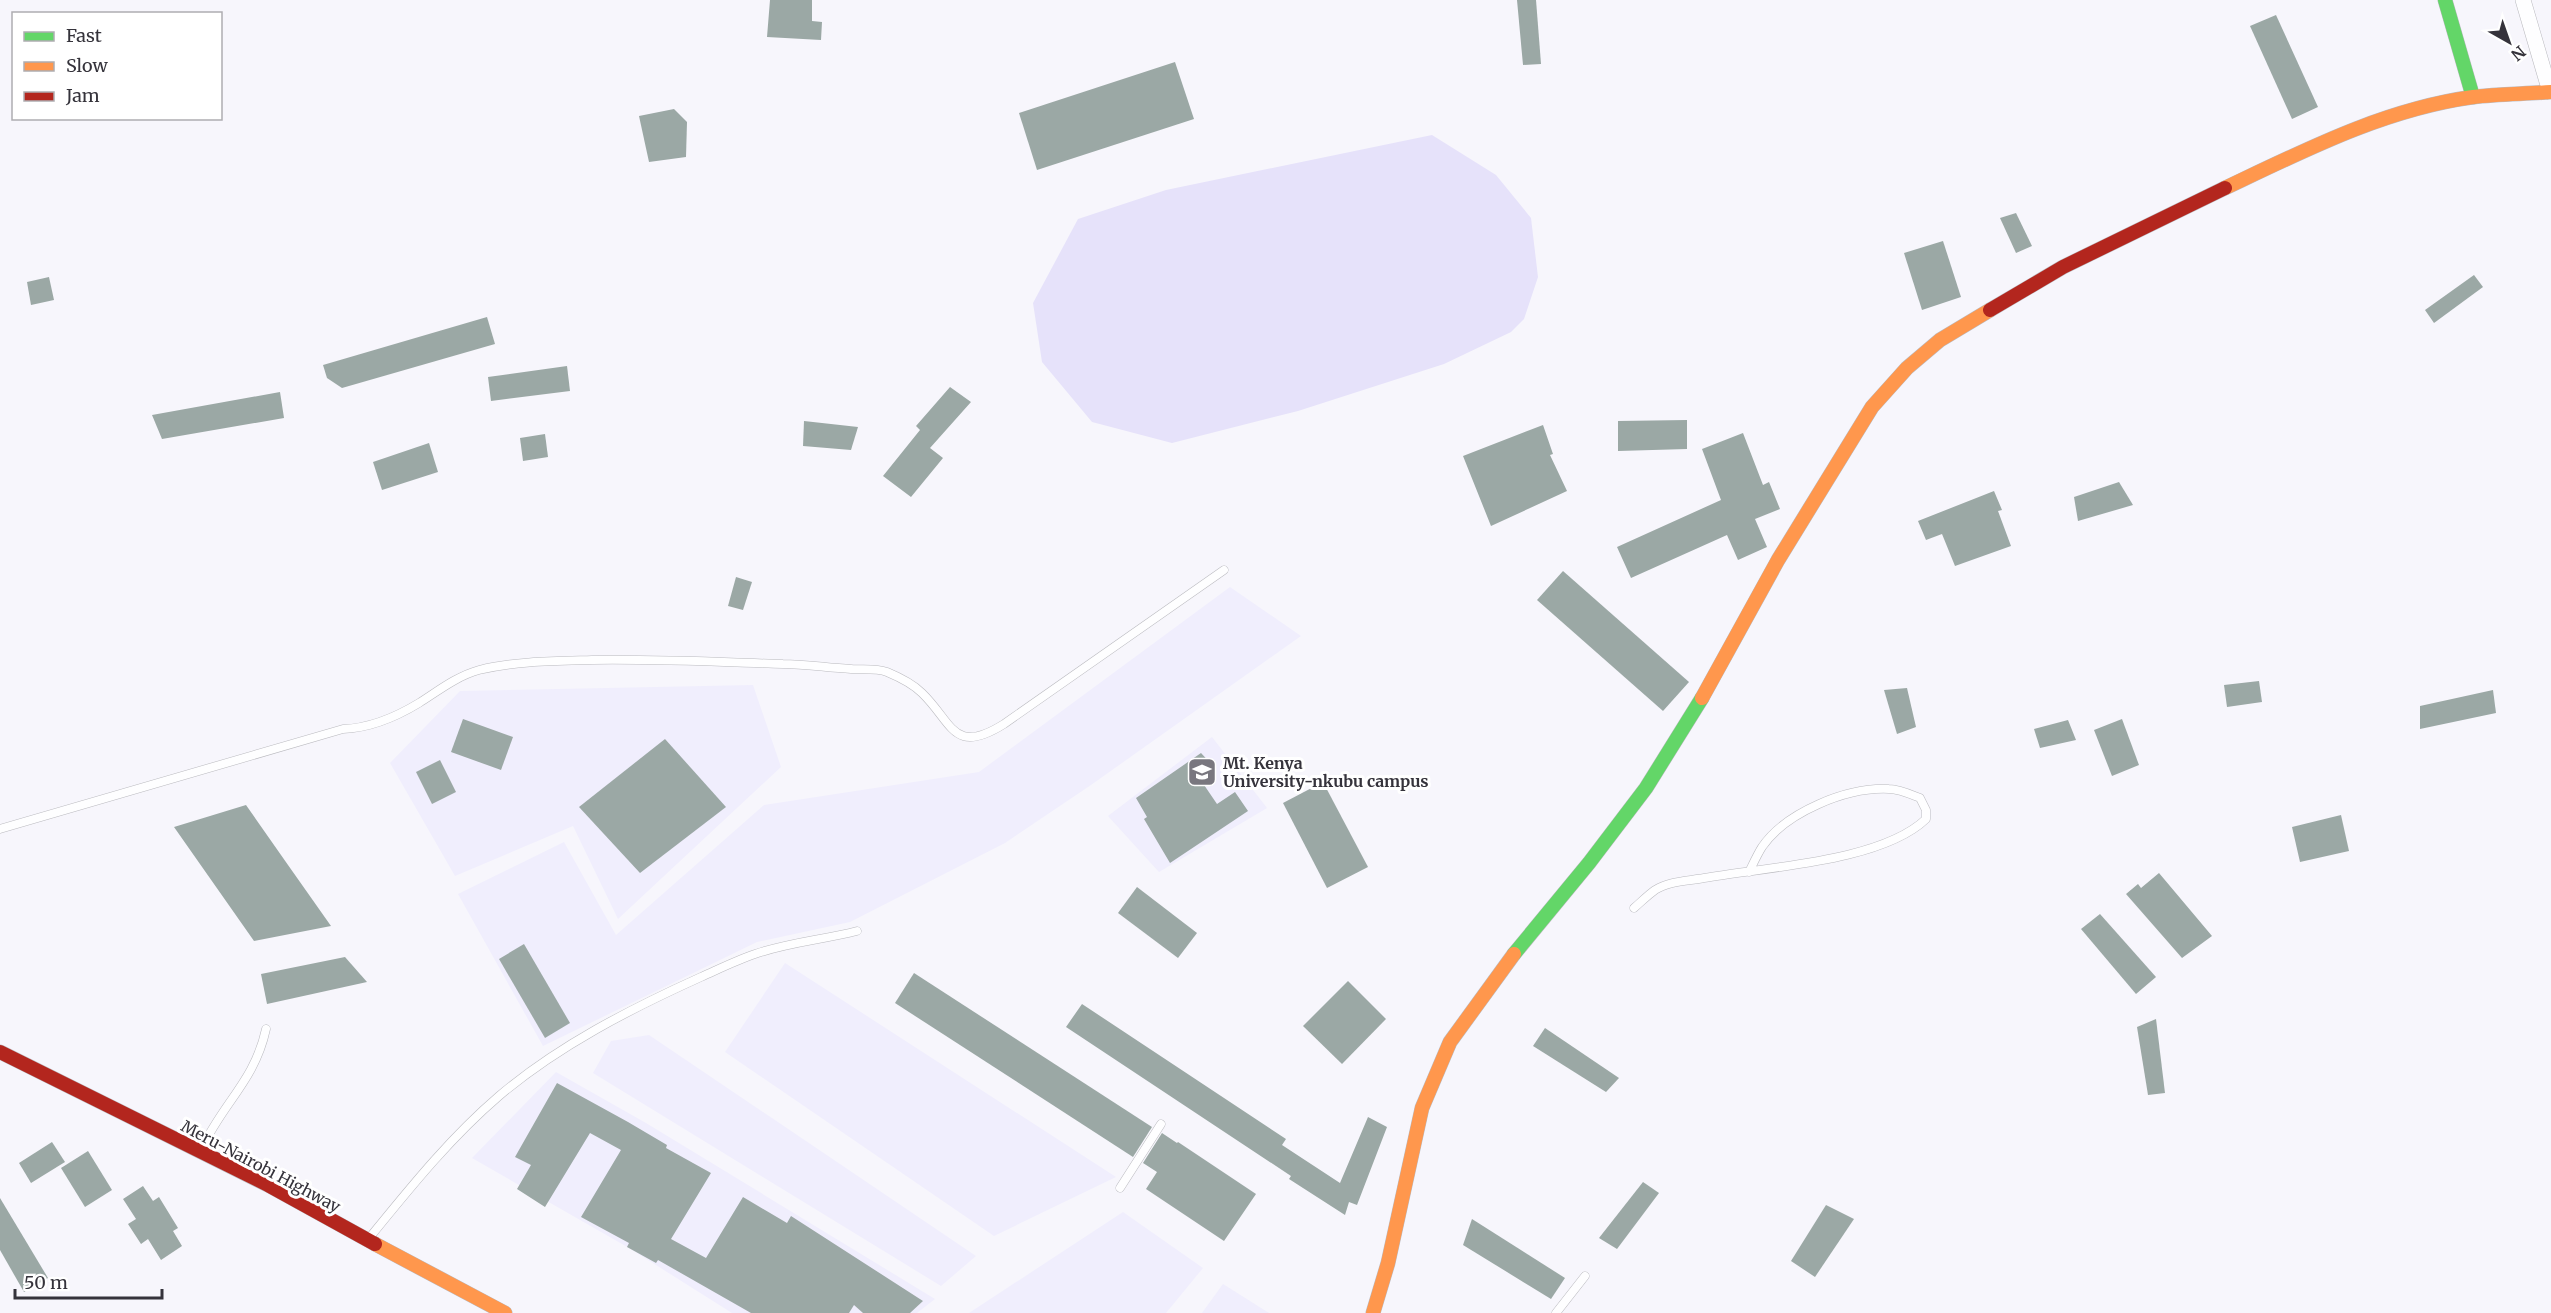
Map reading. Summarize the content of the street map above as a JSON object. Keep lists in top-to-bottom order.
{
  "streets": {
    "main road": ["Meru-Nairobi Highway"]
  },
  "places": {
    "school or university": ["Mt. Kenya University-nkubu campus"]
  },
  "legend": ["Fast", "Slow", "Jam"],
  "scale_bar": "50 m",
  "north": "bottom right"
}
